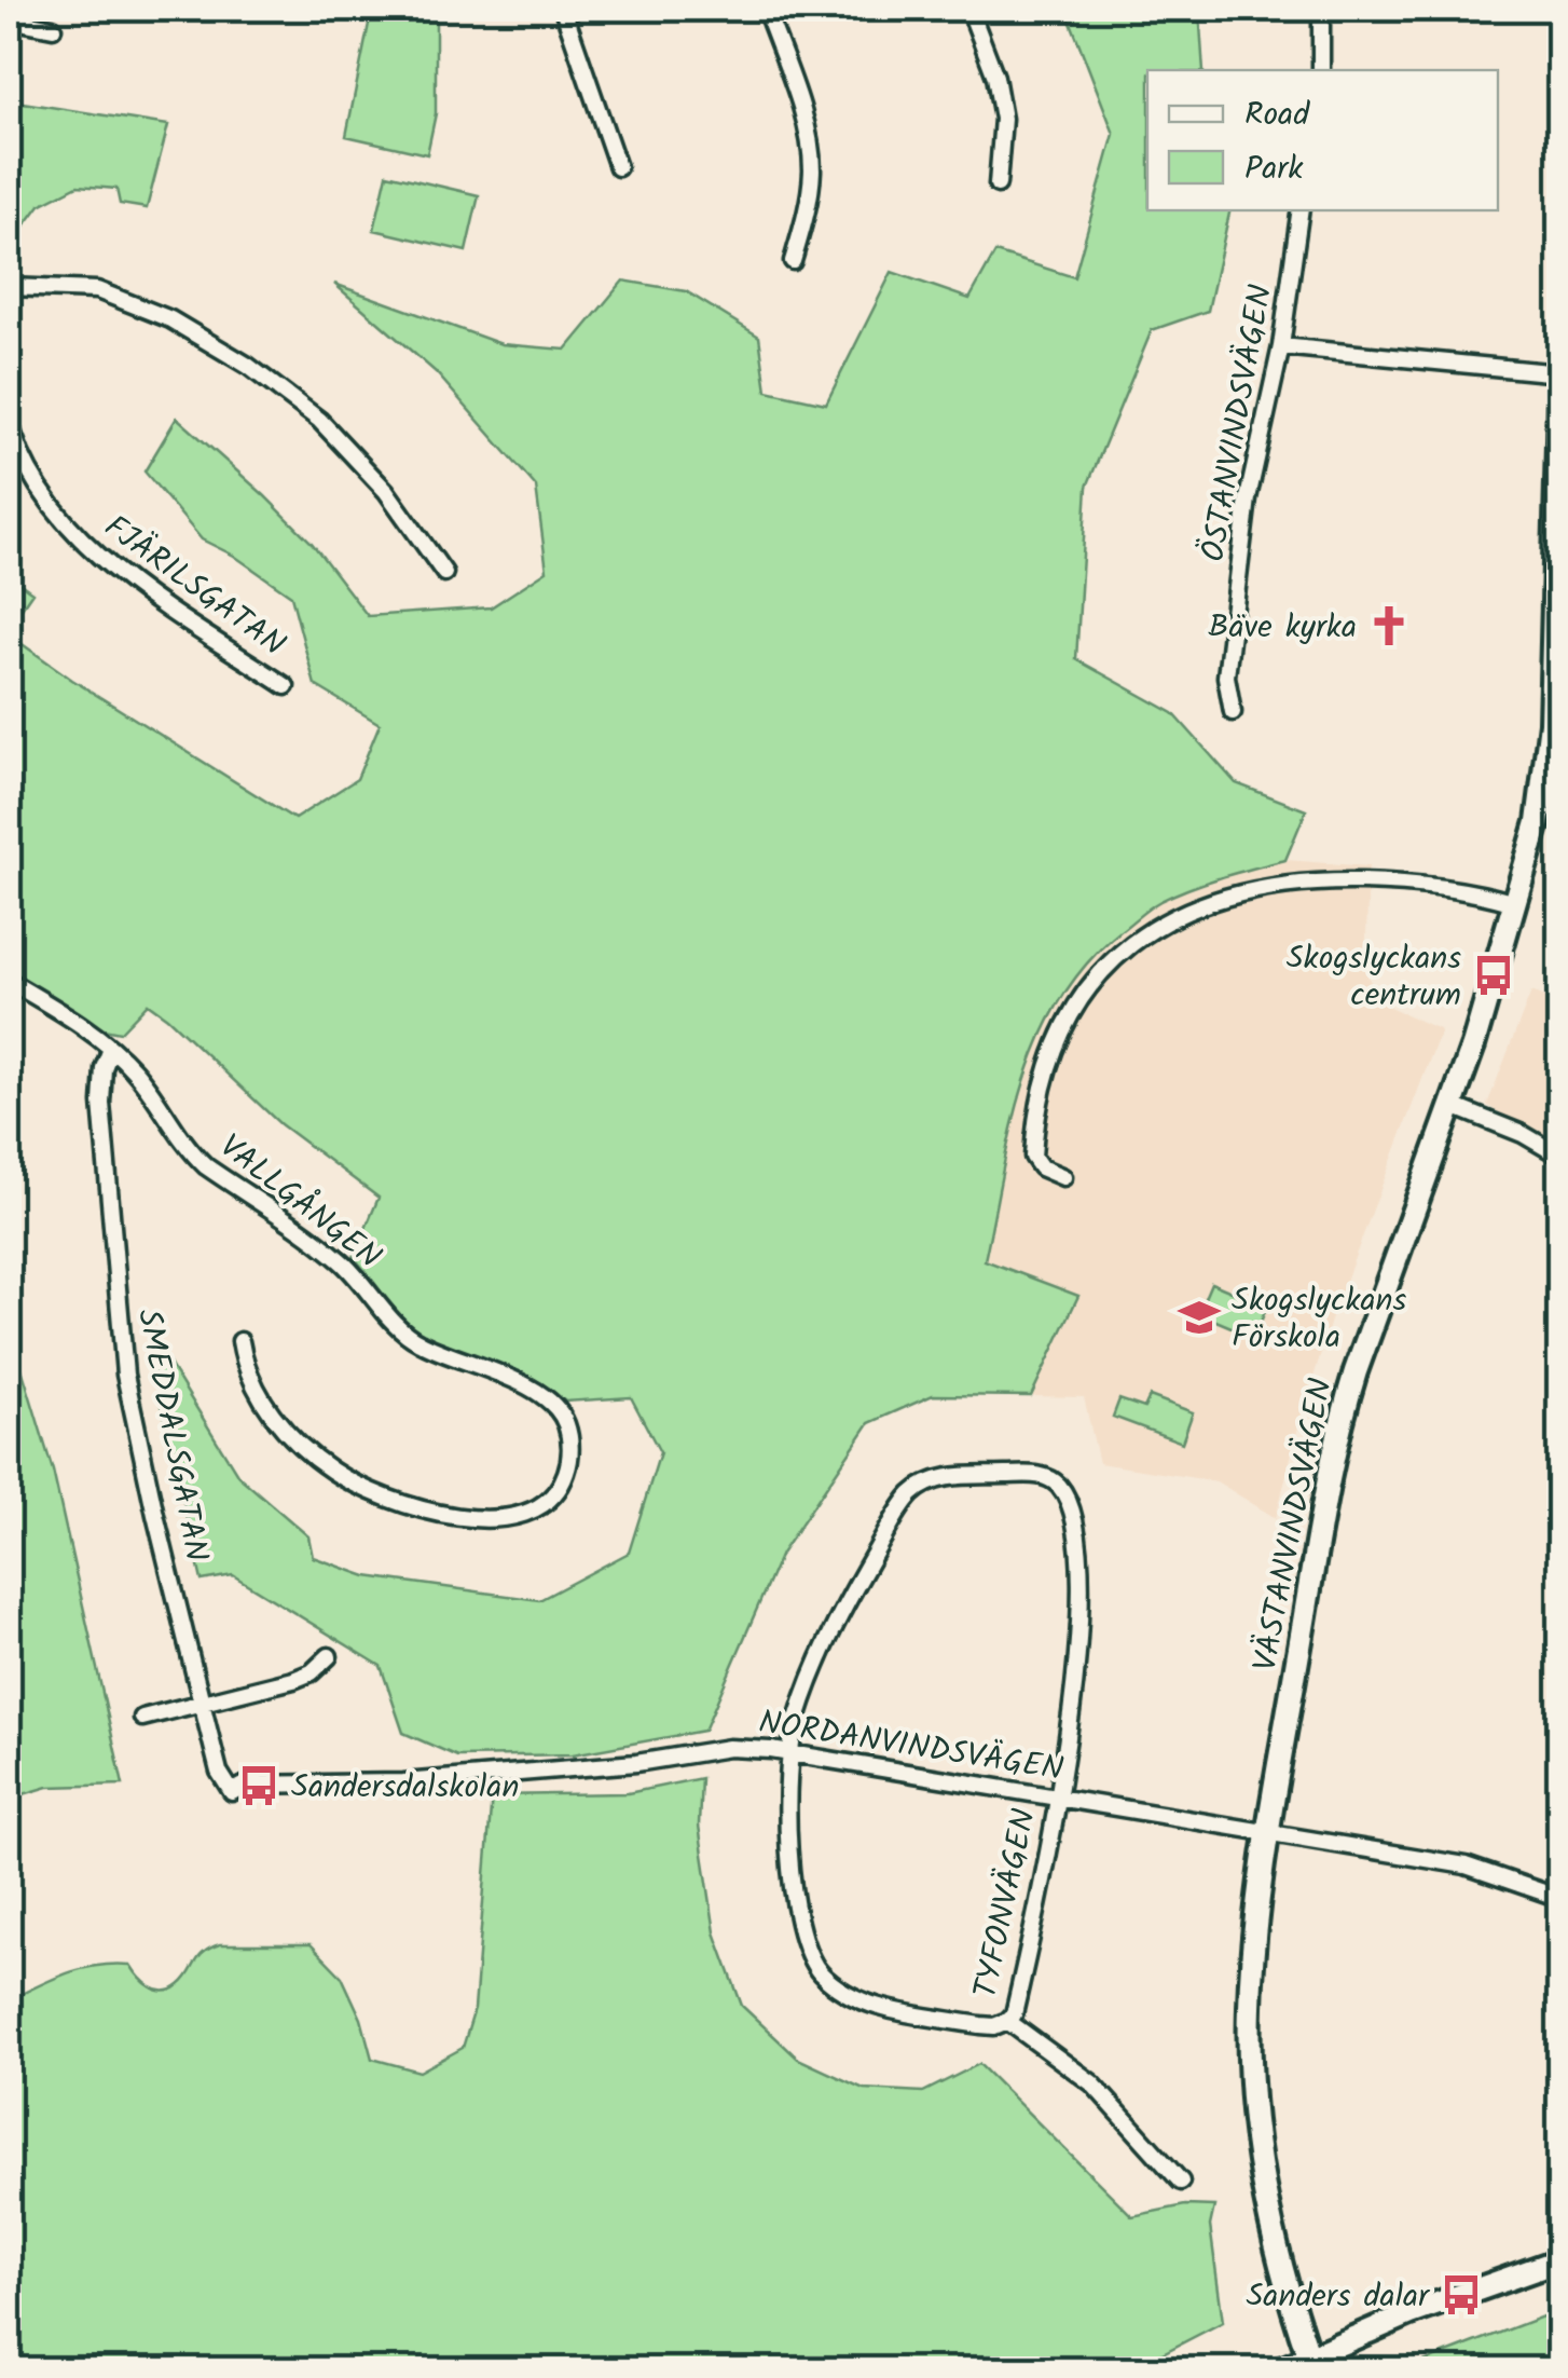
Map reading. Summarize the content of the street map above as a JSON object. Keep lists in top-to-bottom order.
{
  "streets": {
    "street": [
      "ÖSTANVINDSVÄGEN",
      "FJÄRILSGATAN",
      "VALLGÅNGEN",
      "SMEDDALSGATAN",
      "VÄSTANVINDSVÄGEN",
      "NORDANVINDSVÄGEN",
      "TYFONVÄGEN"
    ]
  },
  "crossings": [
    ["VALLGÅNGEN", "SMEDDALSGATAN"],
    ["SMEDDALSGATAN", "NORDANVINDSVÄGEN"],
    ["VÄSTANVINDSVÄGEN", "NORDANVINDSVÄGEN"],
    ["NORDANVINDSVÄGEN", "TYFONVÄGEN"]
  ],
  "places": {
    "church": ["Bäve kyrka"],
    "bus stop": ["Skogslyckans centrum", "Sandersdalskolan", "Sanders dalar"],
    "school or university": ["Skogslyckans Förskola"]
  },
  "legend": ["Road", "Park"]
}
